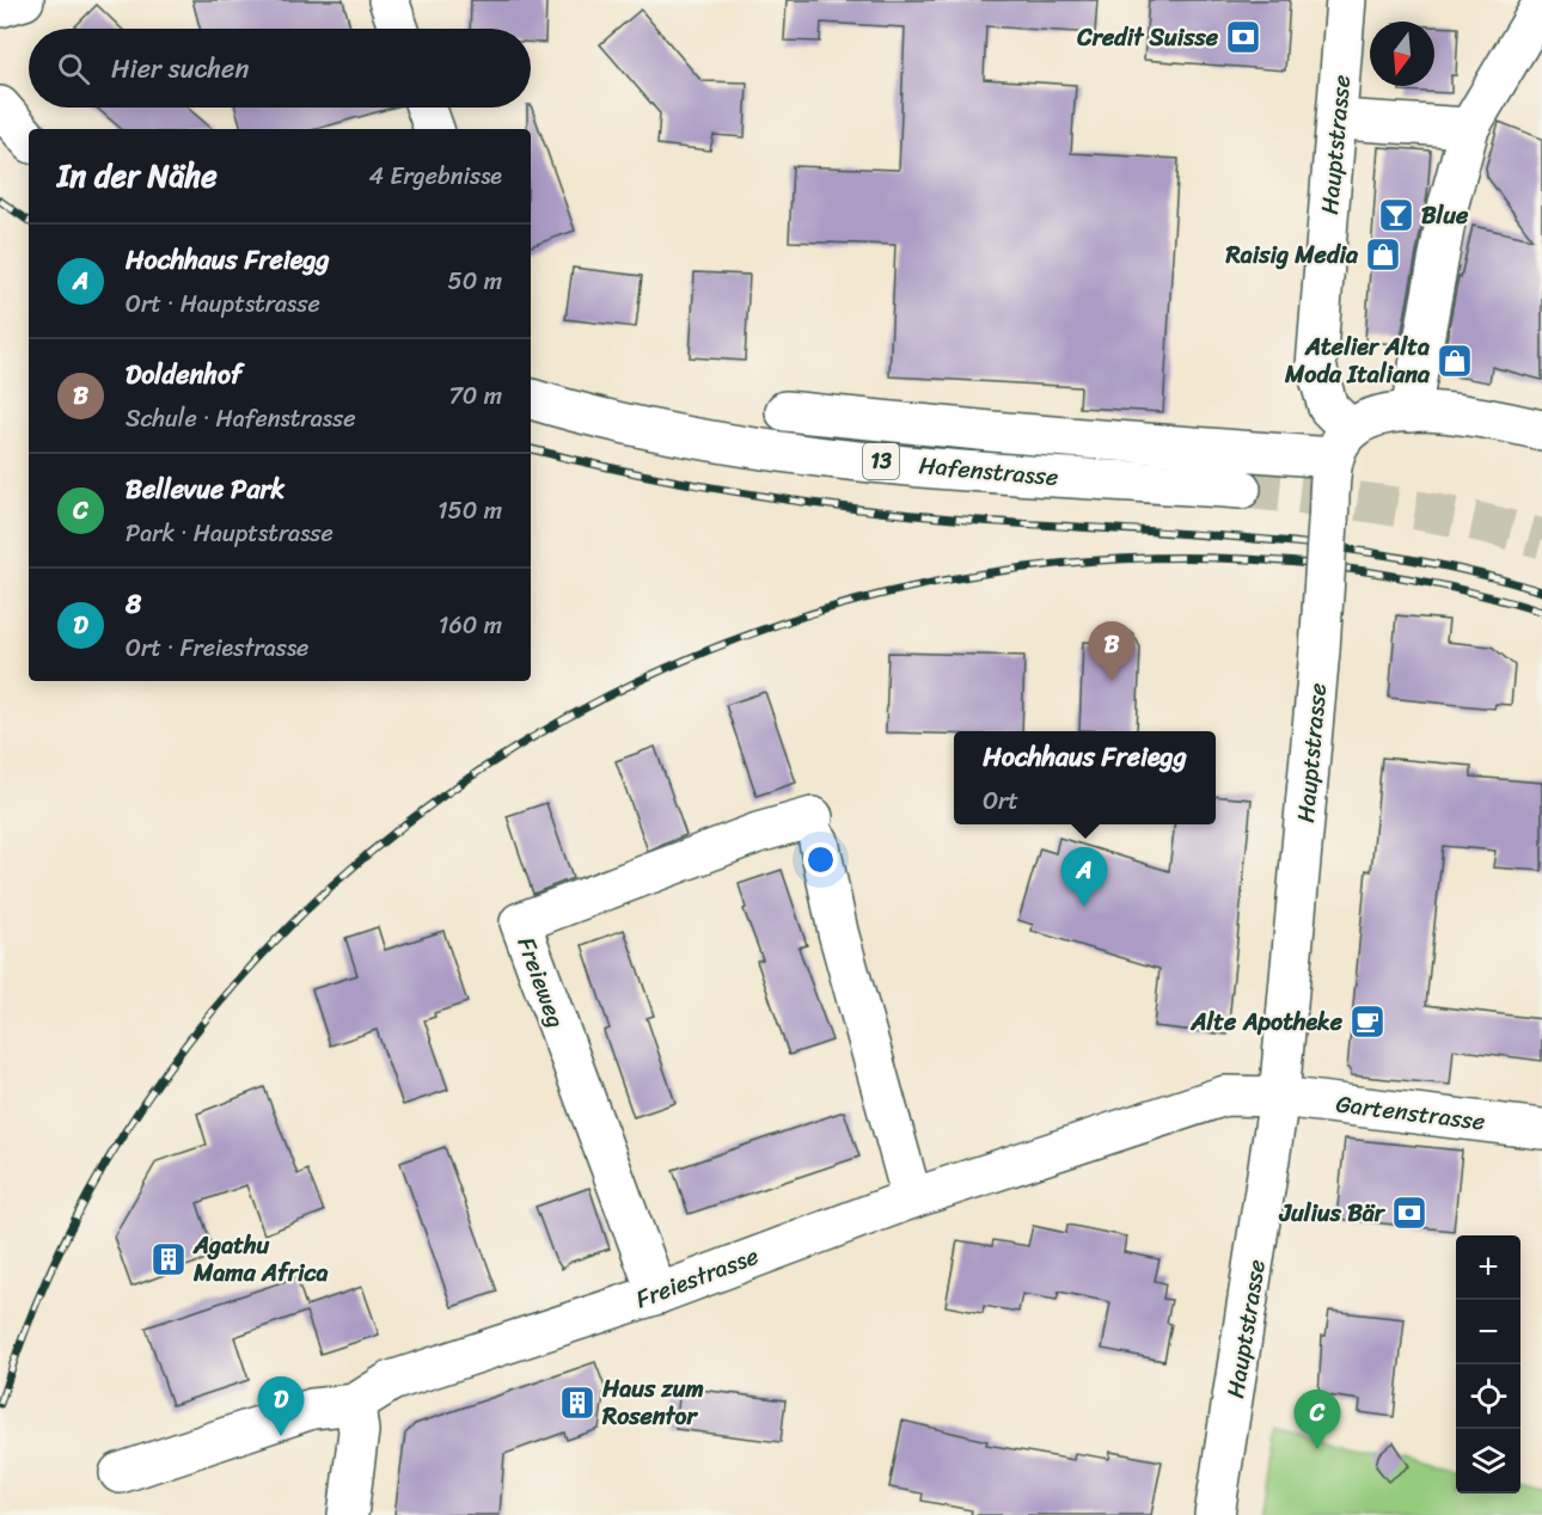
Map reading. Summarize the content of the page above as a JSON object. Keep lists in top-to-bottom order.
{
  "streets": {
    "street": [
      "Hauptstrasse",
      "13",
      "Hafenstrasse",
      "Freieweg",
      "Gartenstrasse",
      "Freiestrasse"
    ]
  },
  "crossings": [
    ["Hauptstrasse", "Hafenstrasse"],
    ["Hauptstrasse", "Gartenstrasse"],
    ["Hauptstrasse", "Freiestrasse"],
    ["Freieweg", "Freiestrasse"],
    ["Gartenstrasse", "Freiestrasse"]
  ],
  "places": {
    "bank": ["Credit Suisse", "Julius Bär"],
    "bar": ["Blue"],
    "shop": ["Raisig Media", "Atelier Alta Moda Italiana"],
    "cafe": ["Alte Apotheke"],
    "building": ["Agathu Mama Africa", "Haus zum Rosentor"]
  },
  "north": "bottom",
  "page": {
    "search": "Hier suchen",
    "heading": ["In der Nähe", "4 Ergebnisse"],
    "list": [
      {
        "mark": "A",
        "name": "Hochhaus Freiegg",
        "note": "Ort · Hauptstrasse",
        "value": "50 m"
      },
      {
        "mark": "B",
        "name": "Doldenhof",
        "note": "Schule · Hafenstrasse",
        "value": "70 m"
      },
      {
        "mark": "C",
        "name": "Bellevue Park",
        "note": "Park · Hauptstrasse",
        "value": "150 m"
      },
      {
        "mark": "D",
        "name": "8",
        "note": "Ort · Freiestrasse",
        "value": "160 m"
      }
    ],
    "pins": [
      "B",
      "A",
      "D",
      "C"
    ],
    "popup": ["Hochhaus Freiegg", "Ort"],
    "map_buttons": ["+", "−"]
  }
}
